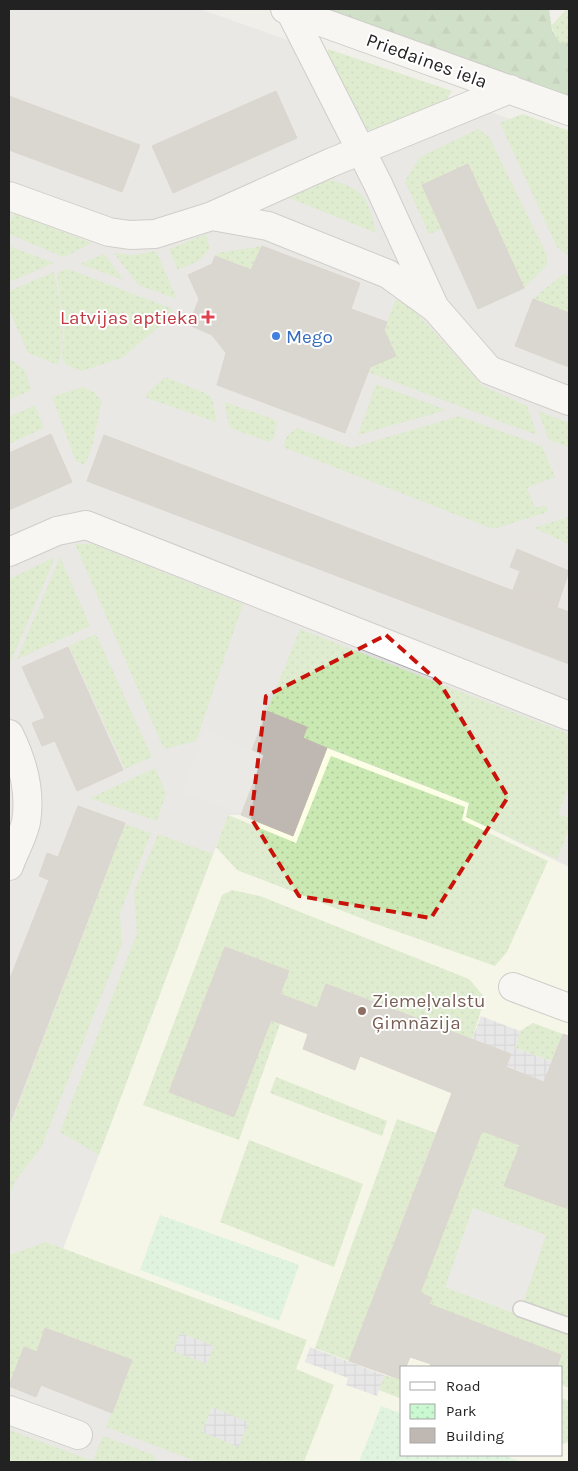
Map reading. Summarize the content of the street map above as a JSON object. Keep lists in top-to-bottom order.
{
  "streets": {
    "street": ["Priedaines iela"]
  },
  "places": {
    "health": ["Latvijas aptieka"],
    "other": ["Mego", "Ziemeļvalstu Ģimnāzija"]
  },
  "legend": ["Road", "Park", "Building"]
}
